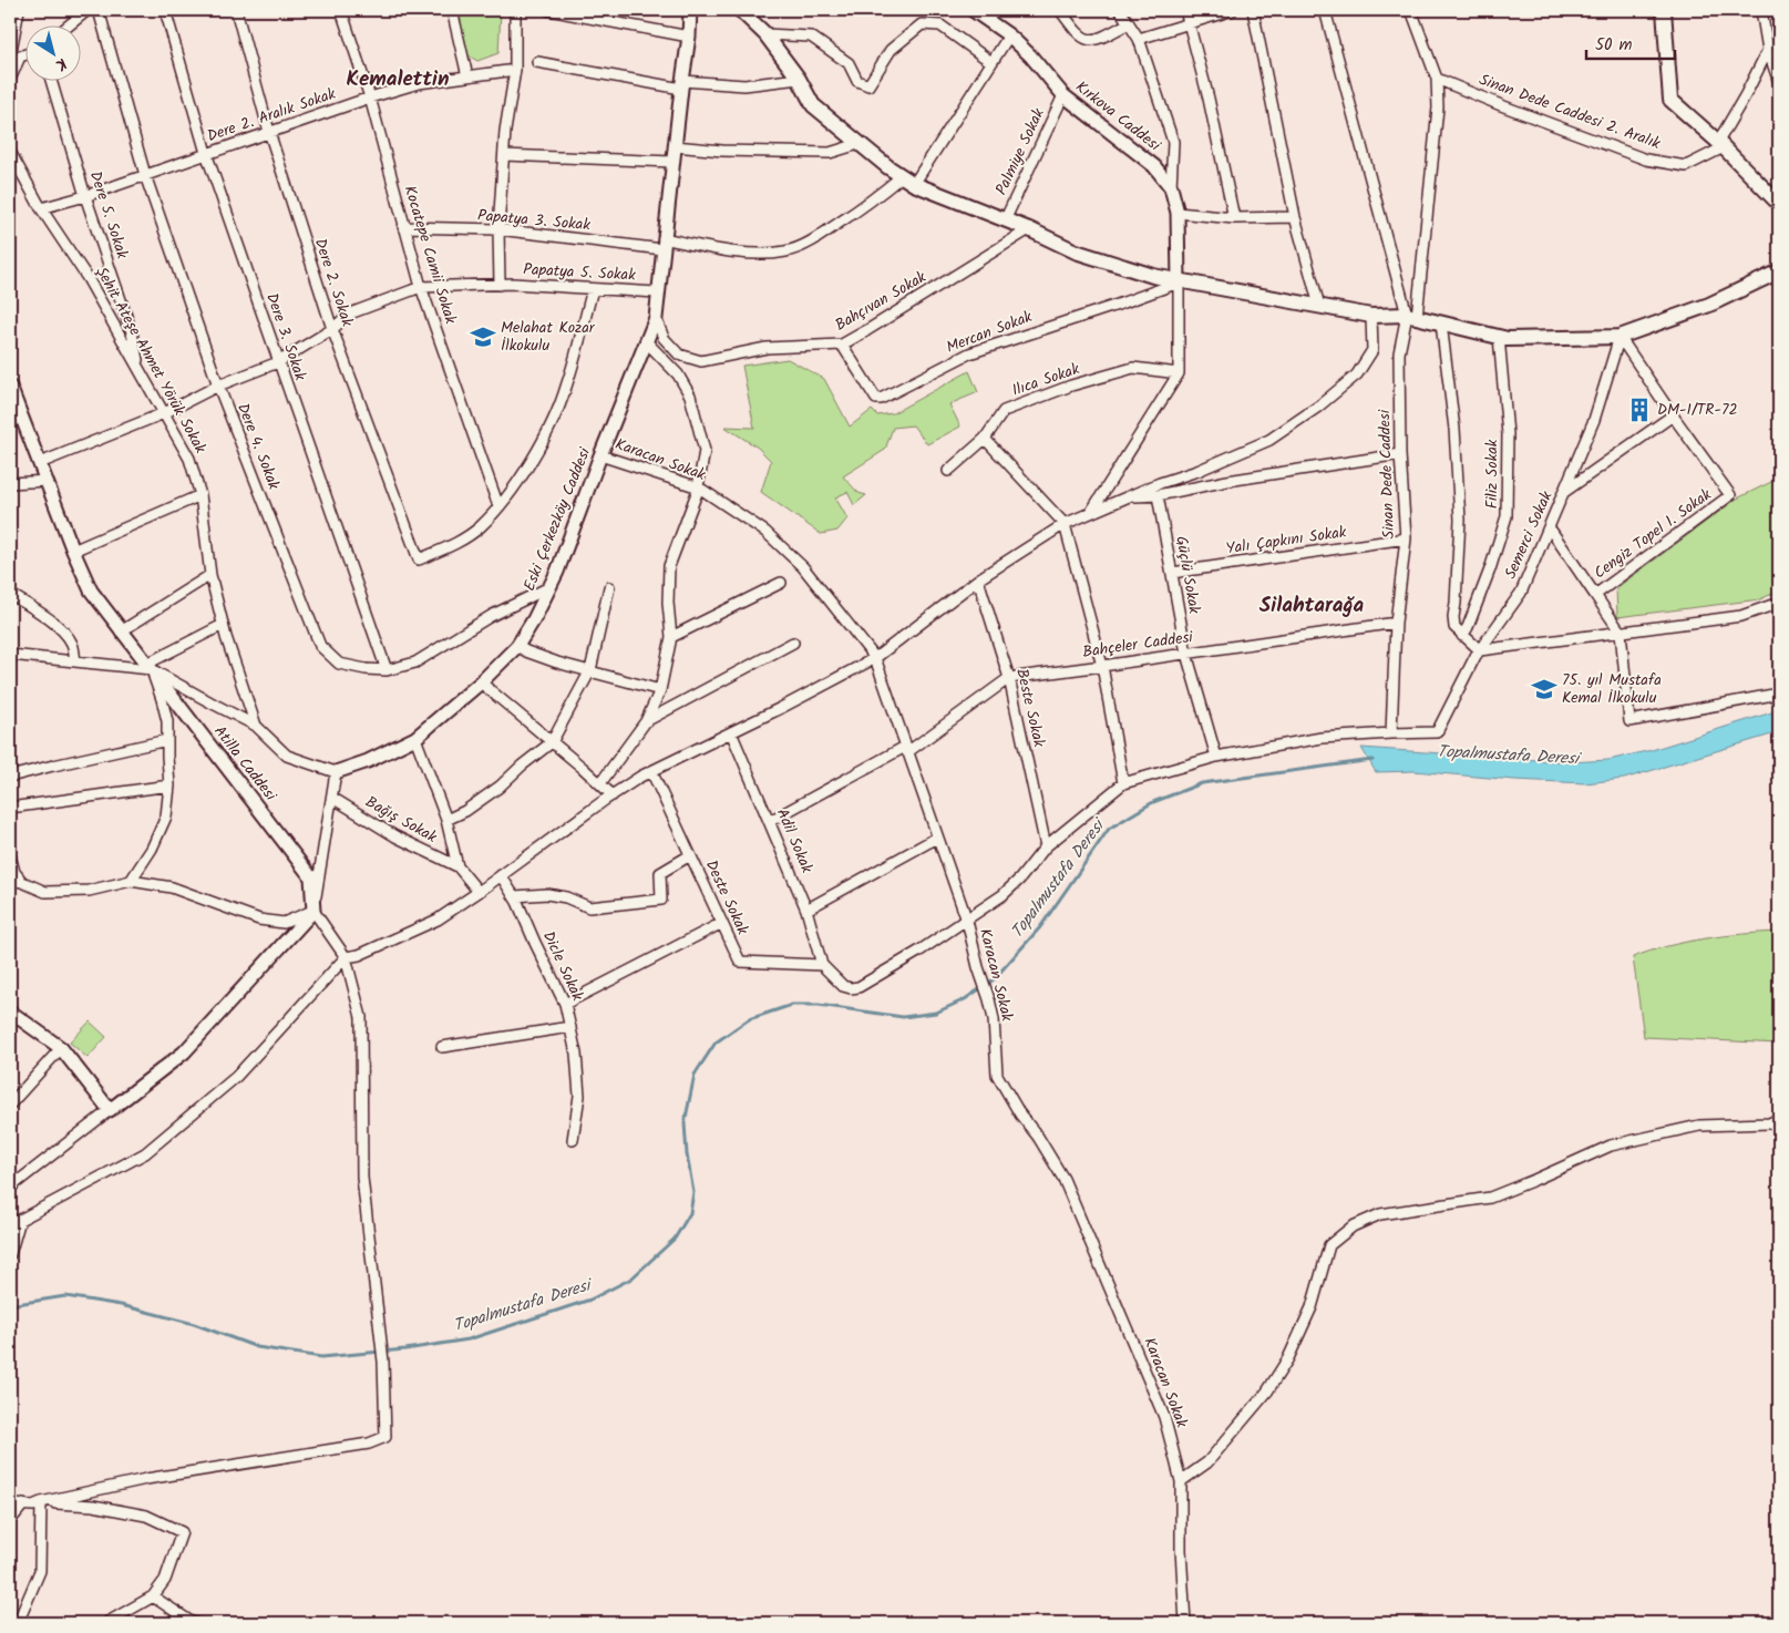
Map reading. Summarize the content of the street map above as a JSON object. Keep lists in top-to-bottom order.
{
  "streets": {
    "street": [
      "Sinan Dede Caddesi 2. Aralık",
      "Dere 2. Aralık Sokak",
      "Kırkova Caddesi",
      "Palmiye Sokak",
      "Dere 5. Sokak",
      "Papatya 3. Sokak",
      "Kocatepe Camii Sokak",
      "Papatya 5. Sokak",
      "Dere 2. Sokak",
      "Bahçıvan Sokak",
      "Mercan Sokak",
      "Dere 3. Sokak",
      "Şehit Ateşe Ahmet Yörük Sokak",
      "Ilıca Sokak",
      "Dere 4. Sokak",
      "Karacan Sokak",
      "Sinan Dede Caddesi",
      "Filiz Sokak",
      "Eski Çerkezköy Caddesi",
      "Cengiz Topel 1. Sokak",
      "Semerci Sokak",
      "Yalı Çapkını Sokak",
      "Güçlü Sokak",
      "Bahçeler Caddesi",
      "Beste Sokak",
      "Atilla Caddesi",
      "Bağış Sokak",
      "Adil Sokak",
      "Deste Sokak",
      "Dicle Sokak"
    ]
  },
  "crossings": [
    ["Sinan Dede Caddesi 2. Aralık", "Sinan Dede Caddesi"],
    ["Dere 2. Aralık Sokak", "Dere 5. Sokak"],
    ["Dere 2. Aralık Sokak", "Kocatepe Camii Sokak"],
    ["Dere 2. Aralık Sokak", "Dere 2. Sokak"],
    ["Dere 2. Aralık Sokak", "Dere 3. Sokak"],
    ["Dere 2. Aralık Sokak", "Şehit Ateşe Ahmet Yörük Sokak"],
    ["Dere 2. Aralık Sokak", "Dere 4. Sokak"],
    ["Kırkova Caddesi", "Palmiye Sokak"],
    ["Kırkova Caddesi", "Papatya 3. Sokak"],
    ["Kırkova Caddesi", "Mercan Sokak"],
    ["Dere 5. Sokak", "Şehit Ateşe Ahmet Yörük Sokak"],
    ["Papatya 3. Sokak", "Kocatepe Camii Sokak"],
    ["Papatya 3. Sokak", "Eski Çerkezköy Caddesi"],
    ["Kocatepe Camii Sokak", "Papatya 5. Sokak"],
    ["Kocatepe Camii Sokak", "Dere 2. Sokak"],
    ["Papatya 5. Sokak", "Dere 2. Sokak"],
    ["Papatya 5. Sokak", "Dere 3. Sokak"],
    ["Papatya 5. Sokak", "Şehit Ateşe Ahmet Yörük Sokak"],
    ["Papatya 5. Sokak", "Dere 4. Sokak"],
    ["Papatya 5. Sokak", "Eski Çerkezköy Caddesi"],
    ["Papatya 5. Sokak", "Atilla Caddesi"],
    ["Bahçıvan Sokak", "Mercan Sokak"],
    ["Bahçıvan Sokak", "Eski Çerkezköy Caddesi"],
    ["Dere 3. Sokak", "Dere 4. Sokak"],
    ["Şehit Ateşe Ahmet Yörük Sokak", "Eski Çerkezköy Caddesi"],
    ["Dere 4. Sokak", "Eski Çerkezköy Caddesi"],
    ["Karacan Sokak", "Eski Çerkezköy Caddesi"],
    ["Karacan Sokak", "Bahçeler Caddesi"],
    ["Sinan Dede Caddesi", "Semerci Sokak"],
    ["Sinan Dede Caddesi", "Yalı Çapkını Sokak"],
    ["Sinan Dede Caddesi", "Bahçeler Caddesi"],
    ["Cengiz Topel 1. Sokak", "Semerci Sokak"],
    ["Yalı Çapkını Sokak", "Güçlü Sokak"],
    ["Güçlü Sokak", "Bahçeler Caddesi"],
    ["Bahçeler Caddesi", "Beste Sokak"],
    ["Bahçeler Caddesi", "Adil Sokak"],
    ["Adil Sokak", "Deste Sokak"]
  ],
  "districts": ["Kemalettin", "Silahtarağa"],
  "water": ["Topalmustafa Deresi"],
  "places": {
    "school or university": ["Melahat Kozar İlkokulu", "75. yıl Mustafa Kemal İlkokulu"],
    "building": ["DM-1/TR-72"]
  },
  "scale_bar": "50 m",
  "north": "bottom right"
}
